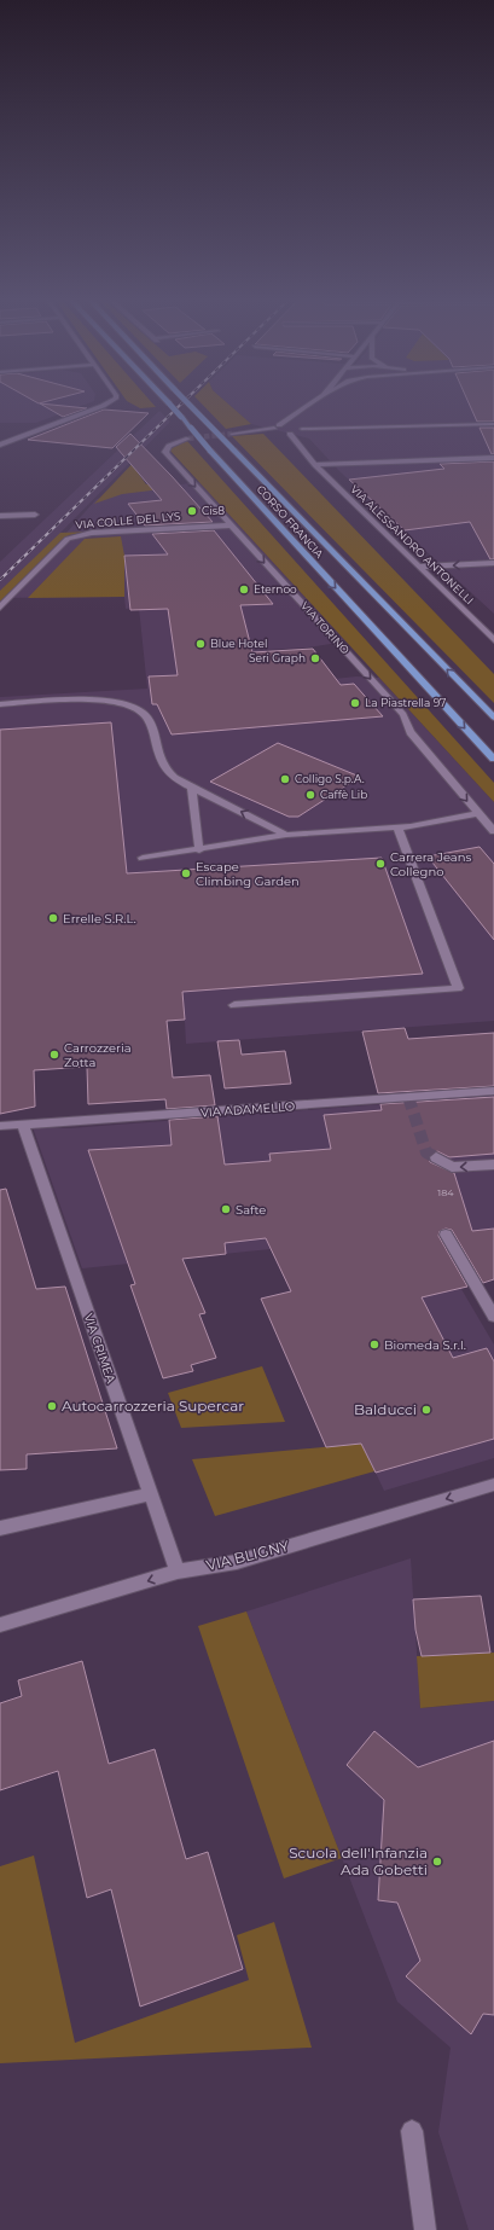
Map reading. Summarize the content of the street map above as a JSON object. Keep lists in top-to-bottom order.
{
  "streets": {
    "main road": ["CORSO FRANCIA"],
    "street": [
      "VIA COLLE DEL LYS",
      "VIA ALESSANDRO ANTONELLI",
      "VIA TORINO",
      "VIA ADAMELLO",
      "VIA CRIMEA",
      "VIA BLIGNY"
    ]
  },
  "crossings": [
    ["VIA COLLE DEL LYS", "VIA TORINO"],
    ["VIA ADAMELLO", "VIA CRIMEA"],
    ["VIA CRIMEA", "VIA BLIGNY"]
  ],
  "one_way": ["VIA TORINO"],
  "places": [
    "Cis8",
    "Eternoo",
    "Blue Hotel",
    "Seri Graph",
    "La Piastrella 97",
    "Colligo S.p.A.",
    "Caffè Lib",
    "Carrera Jeans Collegno",
    "Escape Climbing Garden",
    "Errelle S.R.L.",
    "Carrozzeria Zotta",
    "Safte",
    "Biomeda S.r.l.",
    "Autocarrozzeria Supercar",
    "Balducci",
    "Scuola dell'Infanzia Ada Gobetti"
  ],
  "house_numbers": ["184"]
}
